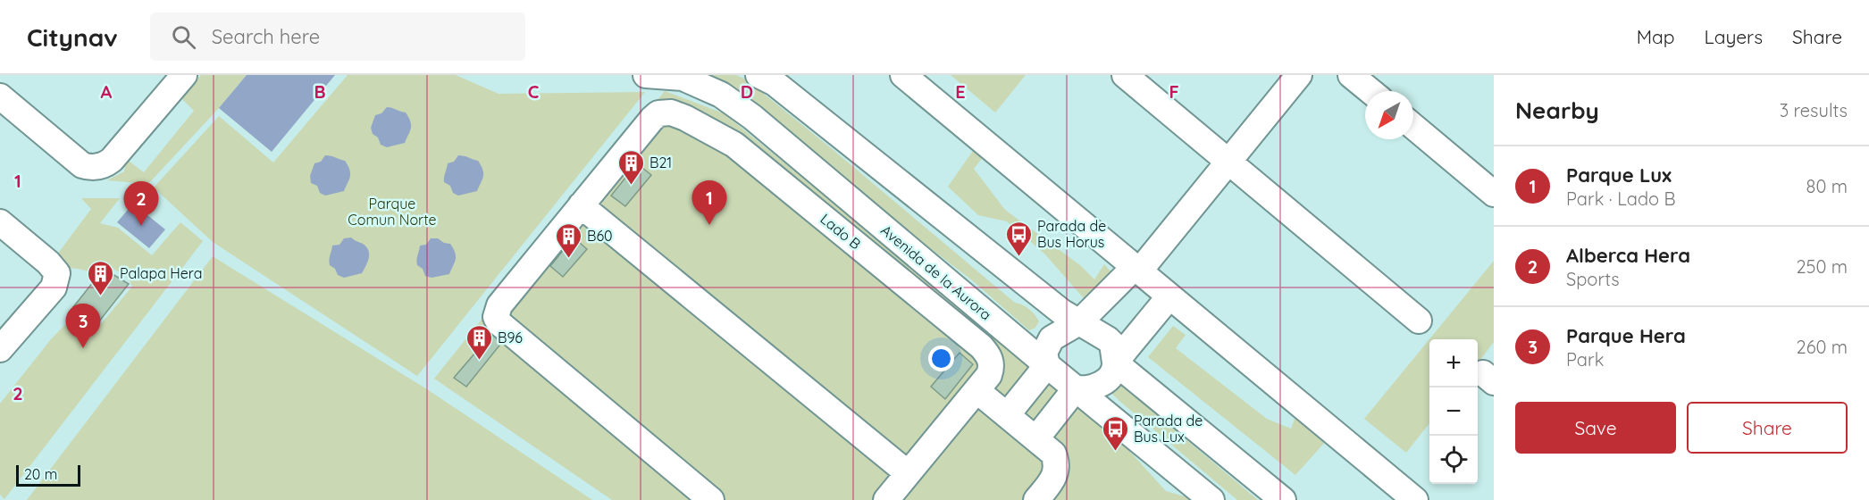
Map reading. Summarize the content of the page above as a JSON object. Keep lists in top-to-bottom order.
{
  "streets": {
    "street": ["Lado B", "Avenida de la Aurora"]
  },
  "parks": ["Parque Comun Norte"],
  "places": {
    "building": [
      "B21",
      "B60",
      "Palapa Hera",
      "B96"
    ],
    "bus stop": ["Parada de Bus Horus", "Parada de Bus Lux"]
  },
  "scale_bar": "20 m",
  "north": "bottom left",
  "page": {
    "header": "Citynav",
    "search": "Search here",
    "nav": ["Map", "Layers", "Share"],
    "heading": ["Nearby", "3 results"],
    "list": [
      {
        "mark": "1",
        "name": "Parque Lux",
        "note": "Park · Lado B",
        "value": "80 m"
      },
      {
        "mark": "2",
        "name": "Alberca Hera",
        "note": "Sports",
        "value": "250 m"
      },
      {
        "mark": "3",
        "name": "Parque Hera",
        "note": "Park",
        "value": "260 m"
      }
    ],
    "pins": ["1", "2", "3"],
    "map_buttons": ["+", "−"],
    "buttons": ["Save", "Share"],
    "scale": "20 m"
  },
  "grid": {
    "columns": [
      "A",
      "B",
      "C",
      "D",
      "E",
      "F"
    ],
    "rows": ["1", "2"]
  }
}
